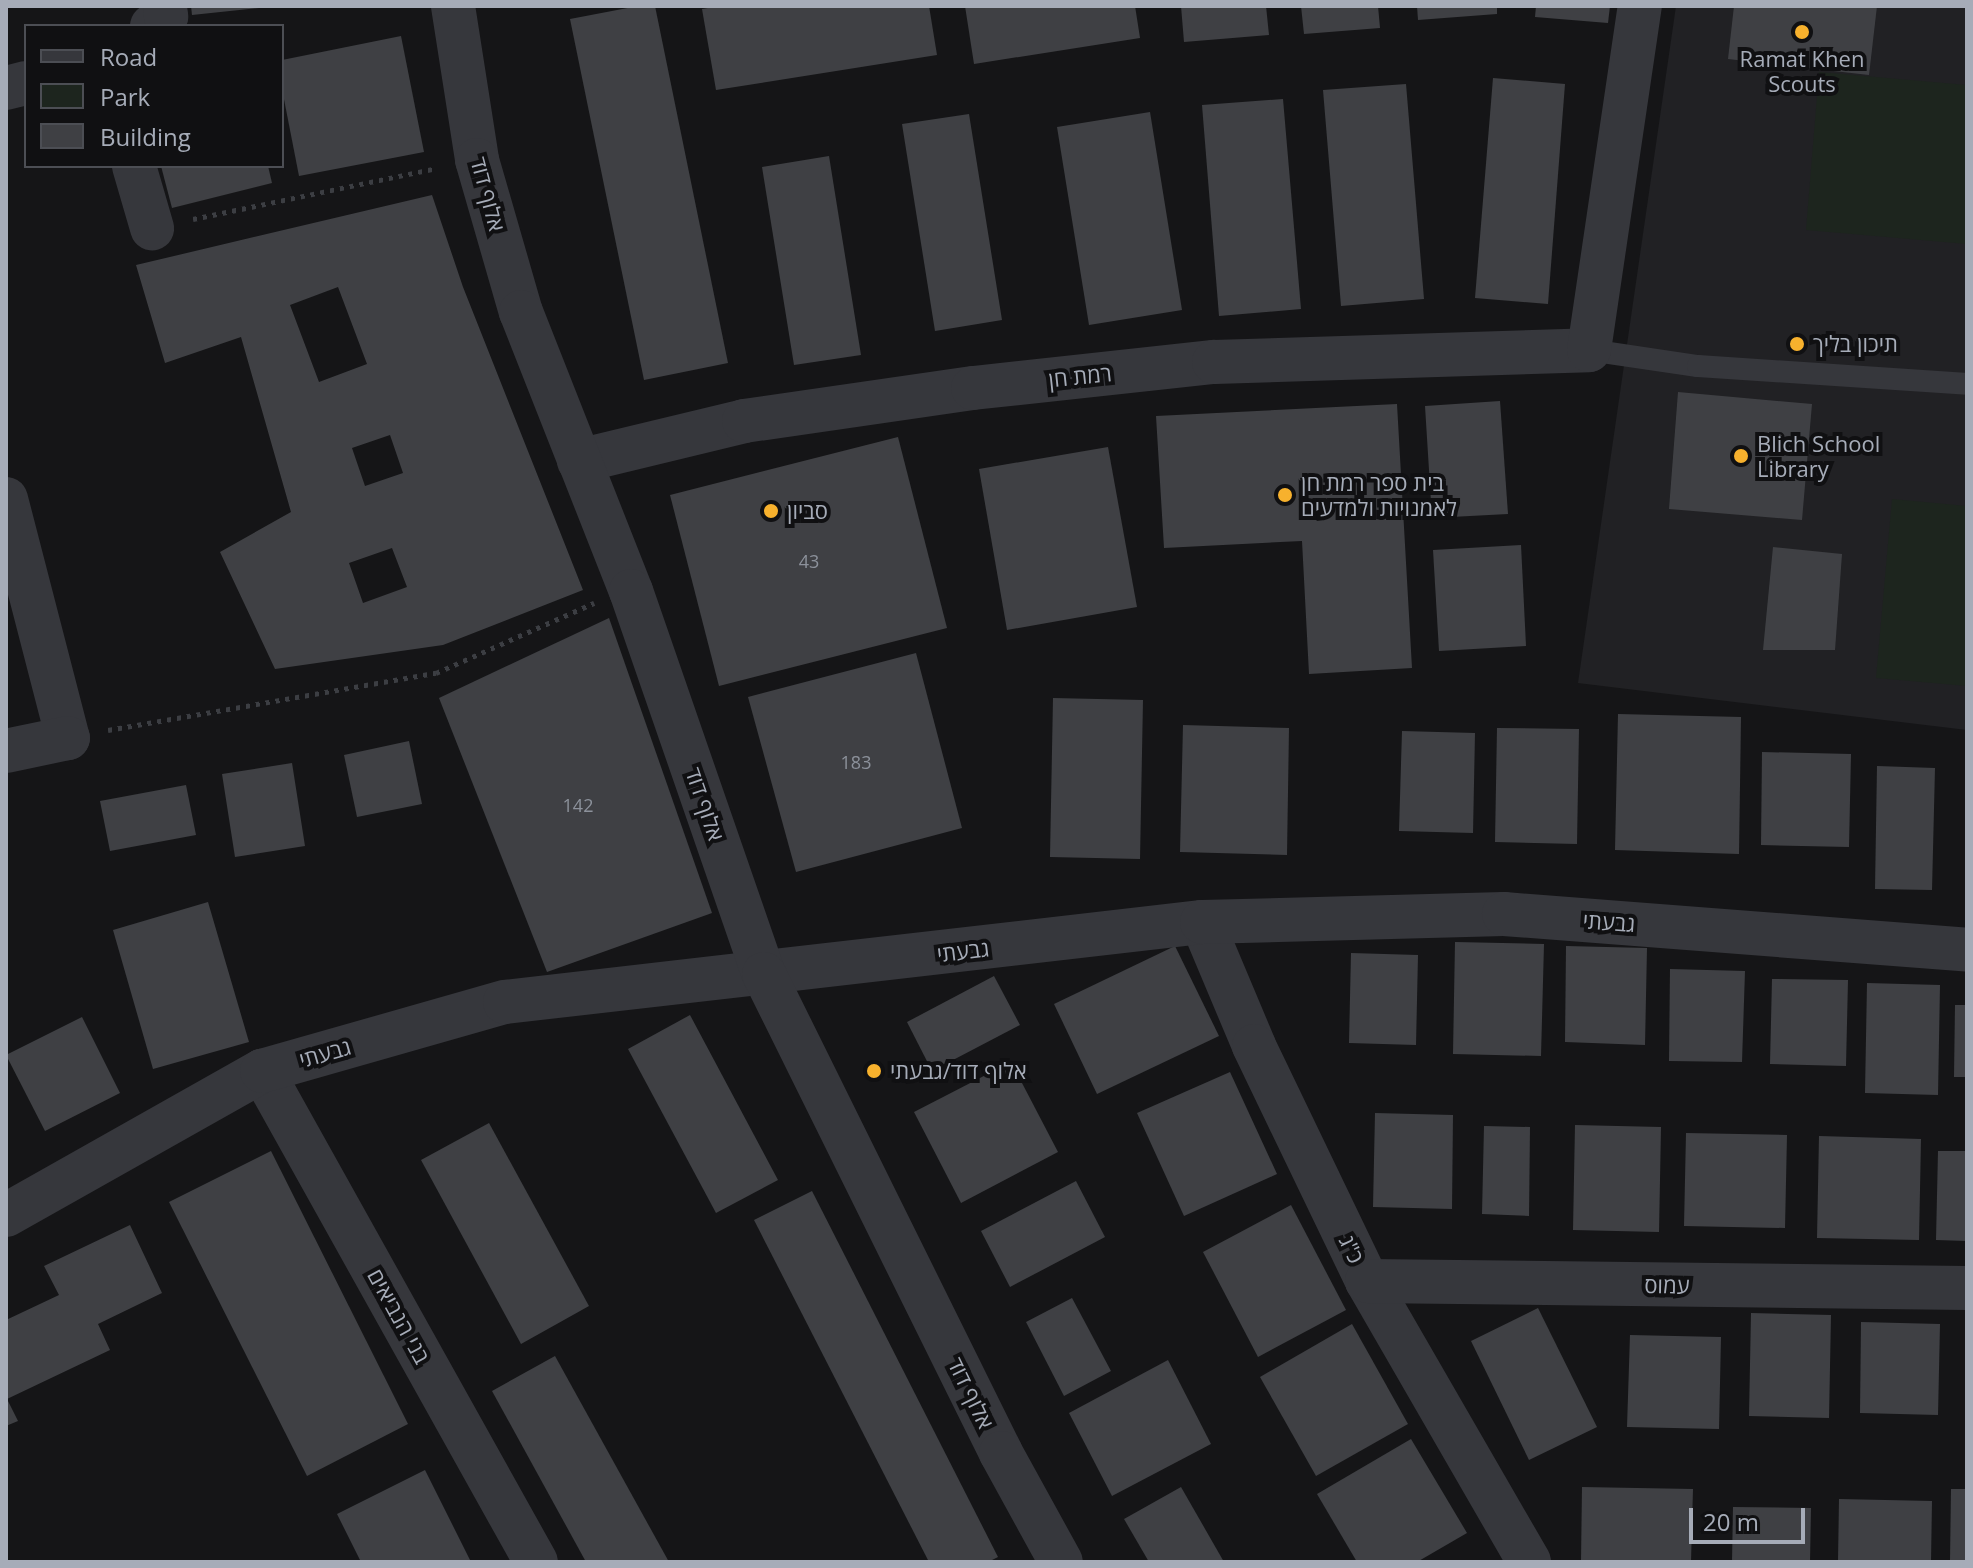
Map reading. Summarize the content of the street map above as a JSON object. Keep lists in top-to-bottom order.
{
  "streets": {
    "street": [
      "אלוף דוד",
      "רמת חן",
      "גבעתי",
      "כ\"ג",
      "עמוס",
      "בני הנביאים"
    ]
  },
  "crossings": [
    ["אלוף דוד", "רמת חן"],
    ["אלוף דוד", "גבעתי"],
    ["גבעתי", "כ\"ג"],
    ["גבעתי", "בני הנביאים"],
    ["כ\"ג", "עמוס"]
  ],
  "places": [
    "Ramat Khen Scouts",
    "תיכון בליך",
    "Blich School Library",
    "בית ספר רמת חן לאמנויות ולמדעים",
    "סביון",
    "אלוף דוד/גבעתי"
  ],
  "house_numbers": ["43", "183", "142"],
  "legend": ["Road", "Park", "Building"],
  "scale_bar": "20 m"
}
